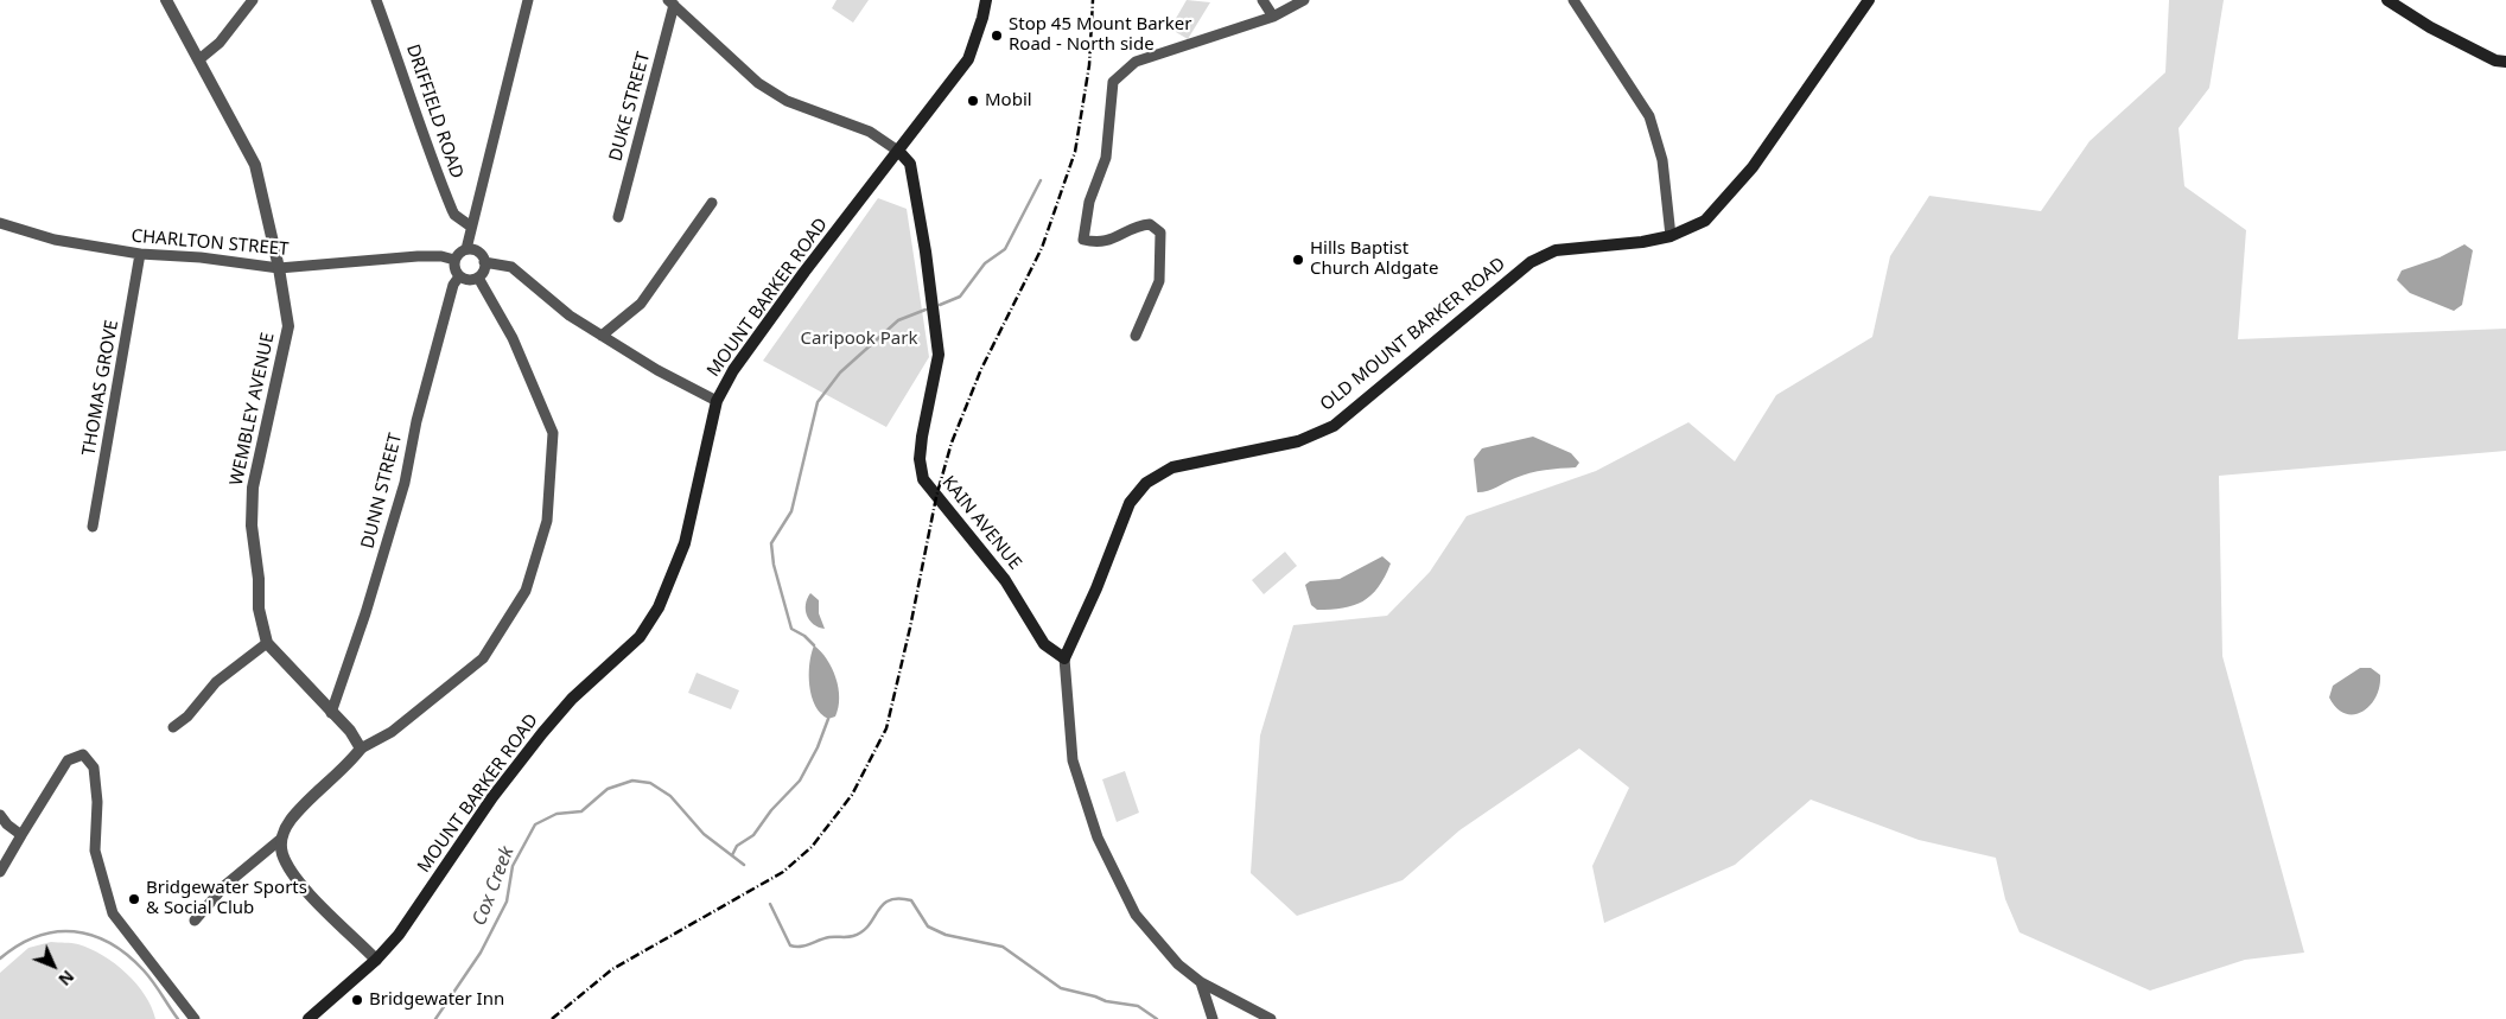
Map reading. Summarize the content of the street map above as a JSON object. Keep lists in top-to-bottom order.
{
  "streets": {
    "main road": ["MOUNT BARKER ROAD", "OLD MOUNT BARKER ROAD", "KAIN AVENUE"],
    "street": [
      "DUKE STREET",
      "DRIFFIELD ROAD",
      "CHARLTON STREET",
      "THOMAS GROVE",
      "WEMBLEY AVENUE",
      "DUNN STREET"
    ]
  },
  "crossings": [
    ["CHARLTON STREET", "THOMAS GROVE"],
    ["CHARLTON STREET", "WEMBLEY AVENUE"],
    ["CHARLTON STREET", "DUNN STREET"],
    ["MOUNT BARKER ROAD", "KAIN AVENUE"],
    ["OLD MOUNT BARKER ROAD", "KAIN AVENUE"],
    ["WEMBLEY AVENUE", "DUNN STREET"]
  ],
  "water": ["Cox Creek"],
  "parks": ["Caripook Park"],
  "places": [
    "Stop 45 Mount Barker Road - North side",
    "Mobil",
    "Hills Baptist Church Aldgate",
    "Bridgewater Sports & Social Club",
    "Bridgewater Inn"
  ],
  "north": "bottom right"
}
